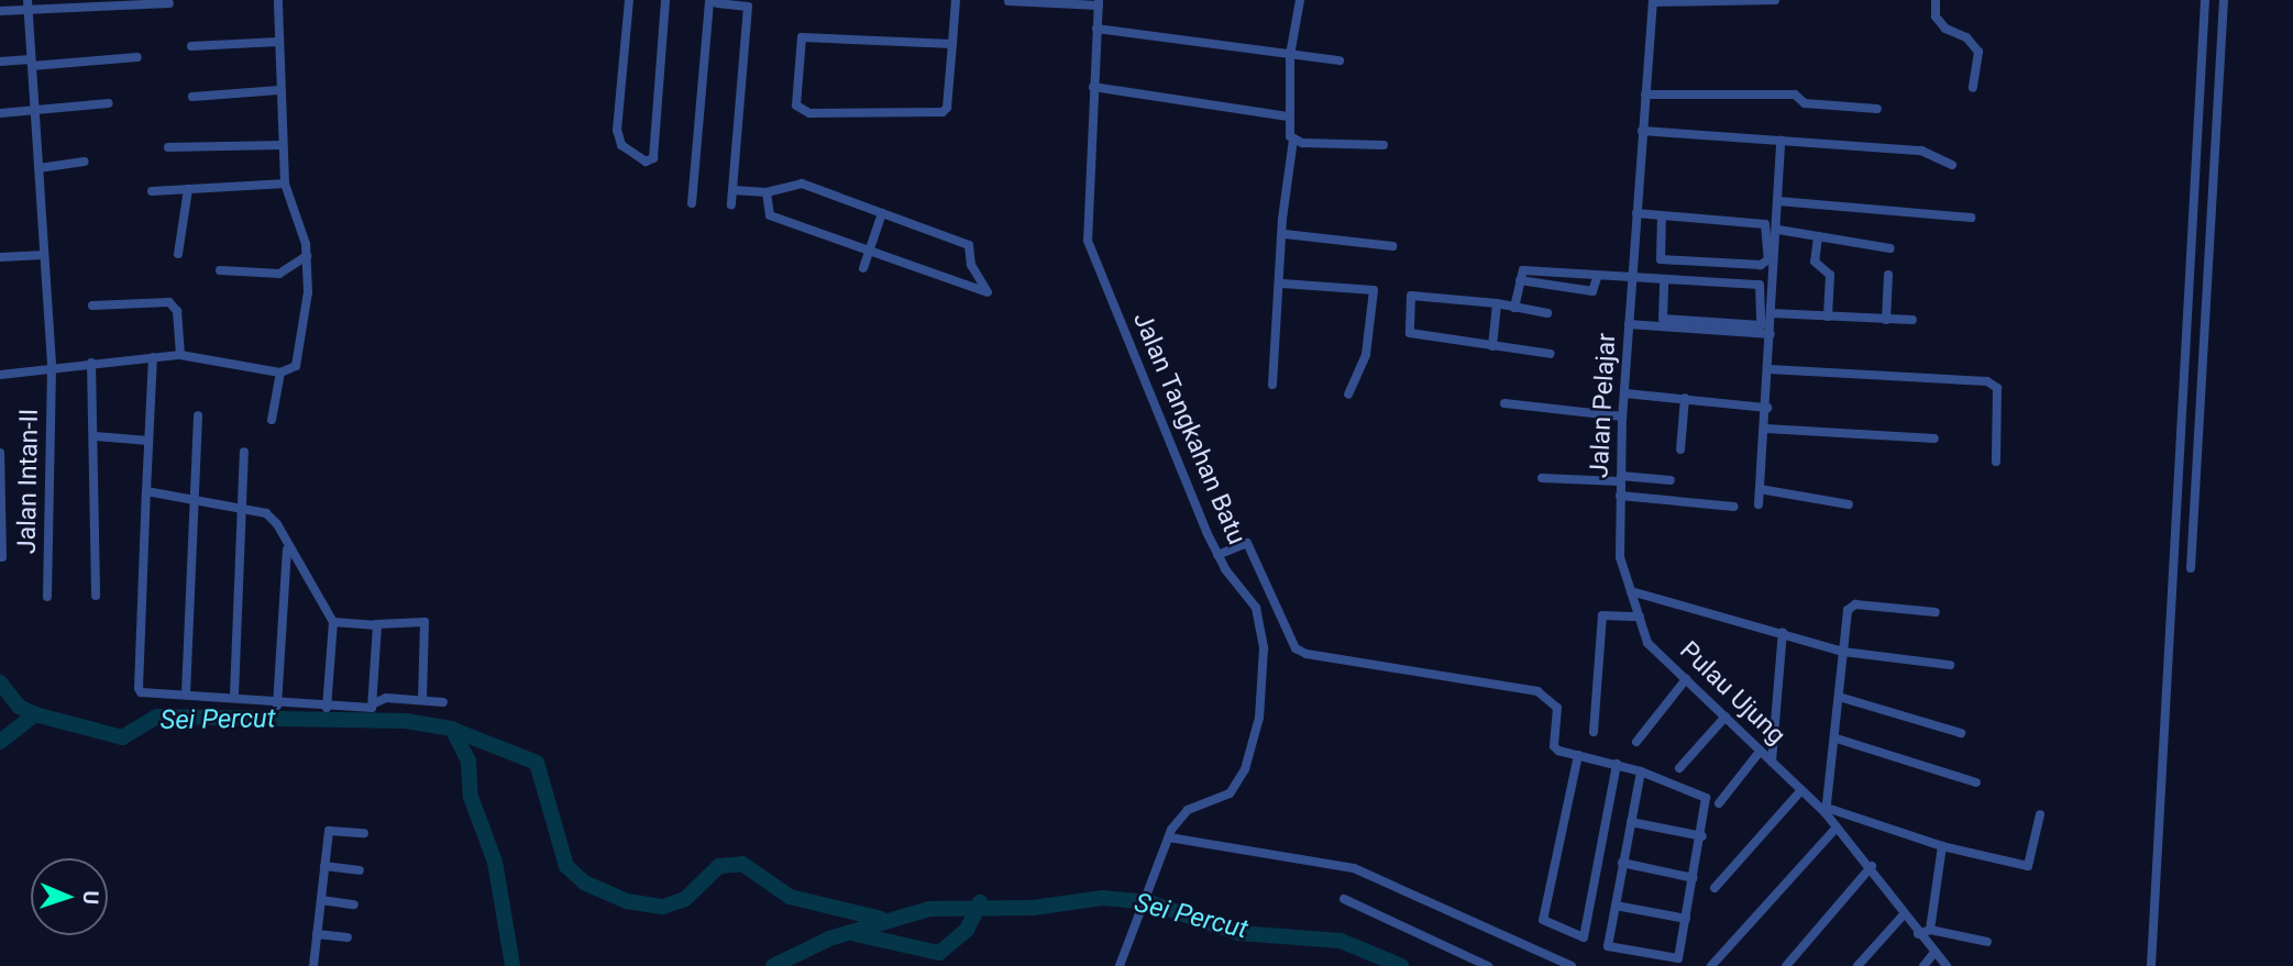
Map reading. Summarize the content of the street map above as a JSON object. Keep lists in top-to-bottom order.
{
  "streets": {
    "street": [
      "Jalan Pelajar",
      "Jalan Tangkahan Batu",
      "Jalan Intan-II",
      "Pulau Ujung"
    ]
  },
  "crossings": [
    ["Jalan Pelajar", "Pulau Ujung"]
  ],
  "water": ["Sei Percut"],
  "north": "right"
}
